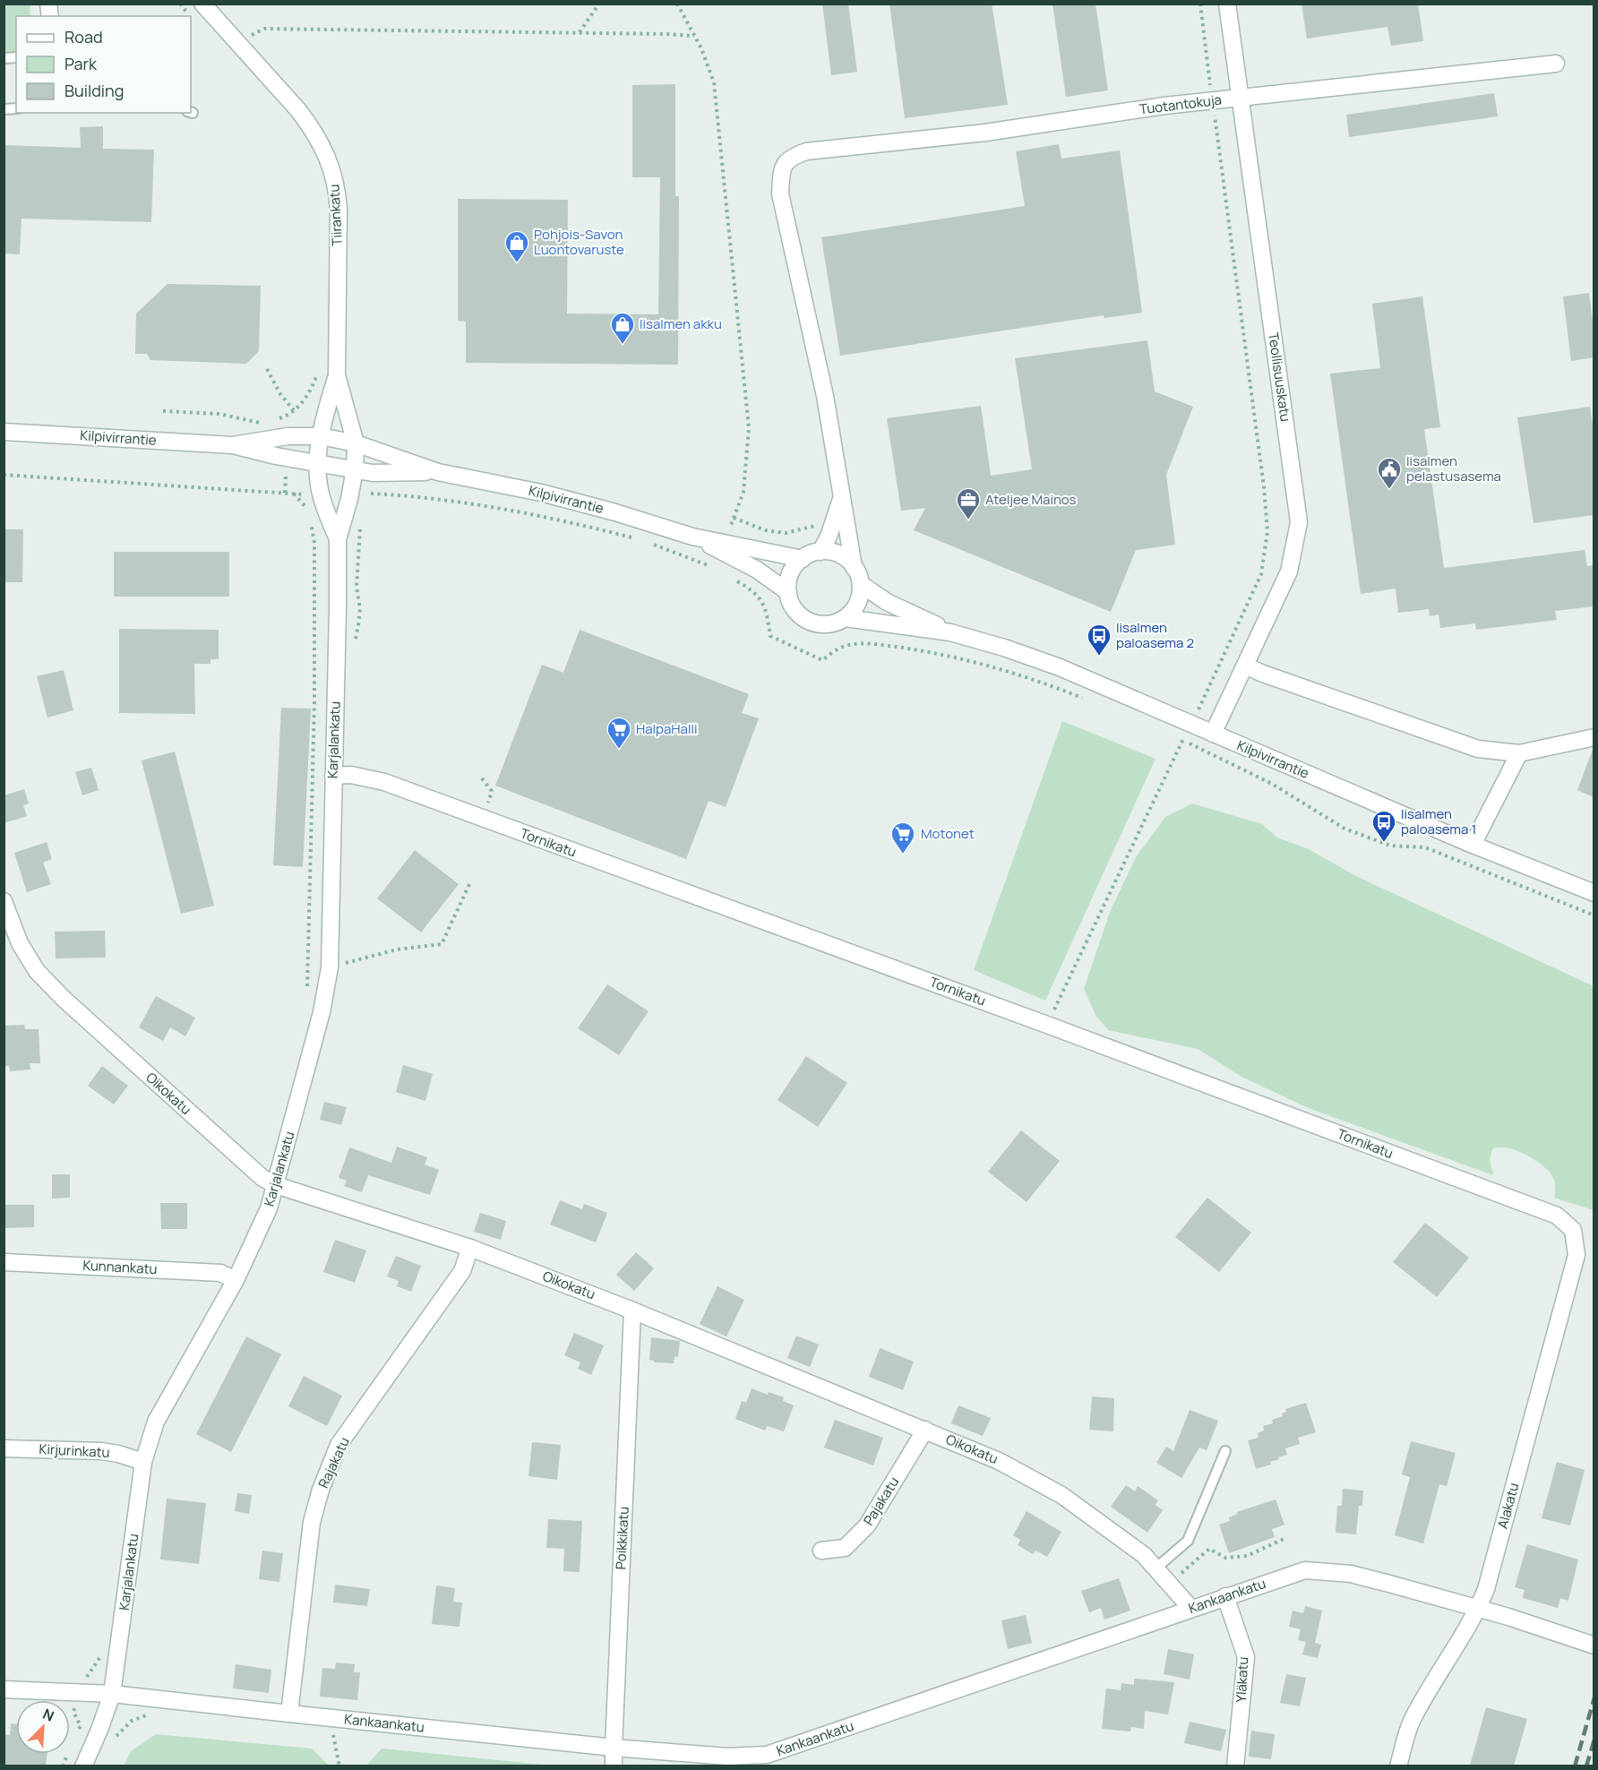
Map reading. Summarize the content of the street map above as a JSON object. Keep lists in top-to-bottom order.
{
  "streets": {
    "street": [
      "Tuotantokuja",
      "Tiirankatu",
      "Teollisuuskatu",
      "Kilpivirrantie",
      "Karjalankatu",
      "Tornikatu",
      "Oikokatu",
      "Kunnankatu",
      "Kirjurinkatu",
      "Rajakatu",
      "Pajakatu",
      "Alakatu",
      "Poikkikatu",
      "Kankaankatu",
      "Yläkatu"
    ]
  },
  "crossings": [
    ["Tuotantokuja", "Teollisuuskatu"],
    ["Tiirankatu", "Kilpivirrantie"],
    ["Tiirankatu", "Karjalankatu"],
    ["Teollisuuskatu", "Kilpivirrantie"],
    ["Kilpivirrantie", "Karjalankatu"],
    ["Karjalankatu", "Tornikatu"],
    ["Karjalankatu", "Oikokatu"],
    ["Karjalankatu", "Kunnankatu"],
    ["Karjalankatu", "Kirjurinkatu"],
    ["Karjalankatu", "Kankaankatu"],
    ["Tornikatu", "Alakatu"],
    ["Oikokatu", "Rajakatu"],
    ["Oikokatu", "Pajakatu"],
    ["Oikokatu", "Poikkikatu"],
    ["Oikokatu", "Kankaankatu"],
    ["Rajakatu", "Kankaankatu"],
    ["Alakatu", "Kankaankatu"],
    ["Poikkikatu", "Kankaankatu"],
    ["Kankaankatu", "Yläkatu"]
  ],
  "places": {
    "shop": ["Pohjois-Savon Luontovaruste", "Iisalmen akku"],
    "public building": ["Iisalmen pelastusasema"],
    "office": ["Ateljee Mainos"],
    "bus stop": ["Iisalmen paloasema 2", "Iisalmen paloasema 1"],
    "supermarket": ["HalpaHalli", "Motonet"]
  },
  "legend": ["Road", "Park", "Building"],
  "north": "top right"
}
